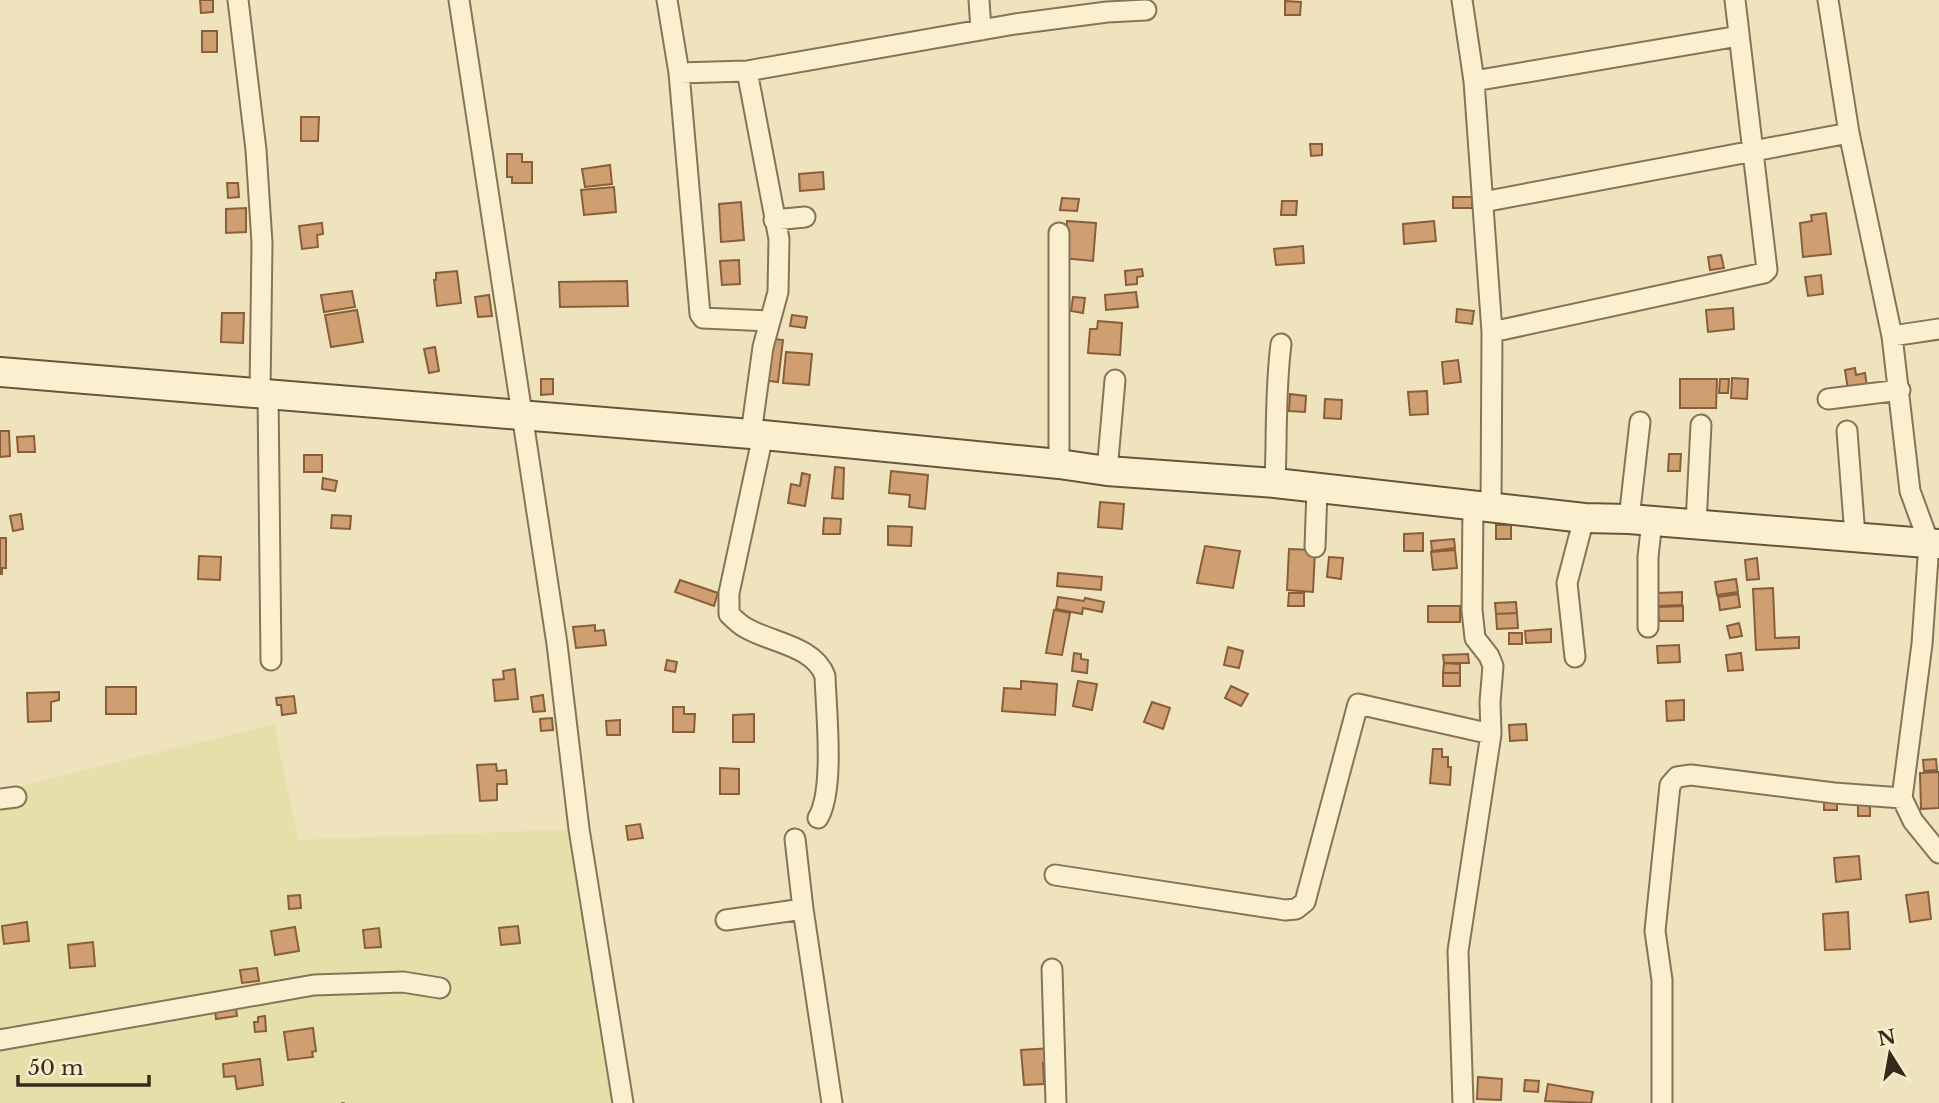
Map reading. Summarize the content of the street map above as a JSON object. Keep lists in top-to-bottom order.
{
  "scale_bar": "50 m",
  "north": "top"
}
